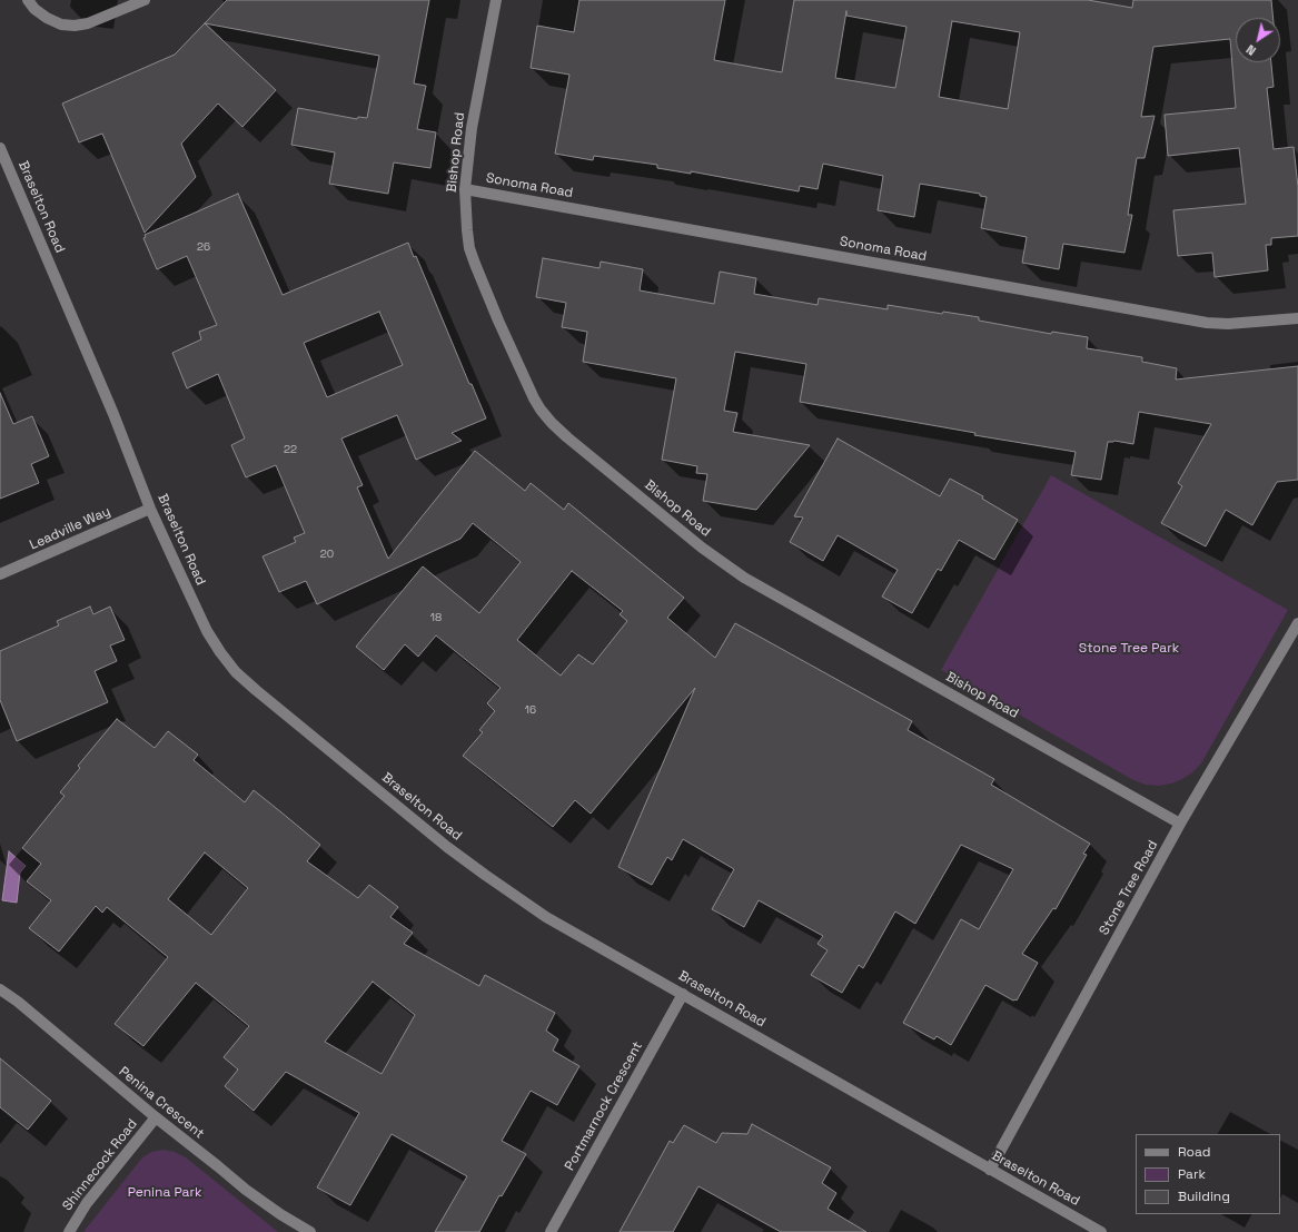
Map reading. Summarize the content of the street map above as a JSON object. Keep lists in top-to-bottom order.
{
  "streets": {
    "street": [
      "Bishop Road",
      "Sonoma Road",
      "Braselton Road",
      "Leadville Way",
      "Stone Tree Road",
      "Penina Crescent",
      "Portmarnock Crescent",
      "Shinnecock Road"
    ]
  },
  "crossings": [
    ["Bishop Road", "Sonoma Road"],
    ["Bishop Road", "Stone Tree Road"],
    ["Braselton Road", "Leadville Way"],
    ["Braselton Road", "Stone Tree Road"],
    ["Braselton Road", "Portmarnock Crescent"],
    ["Penina Crescent", "Shinnecock Road"]
  ],
  "parks": ["Stone Tree Park", "Penina Park"],
  "house_numbers": [
    "26",
    "22",
    "20",
    "18",
    "16"
  ],
  "legend": ["Road", "Park", "Building"],
  "north": "bottom left"
}
